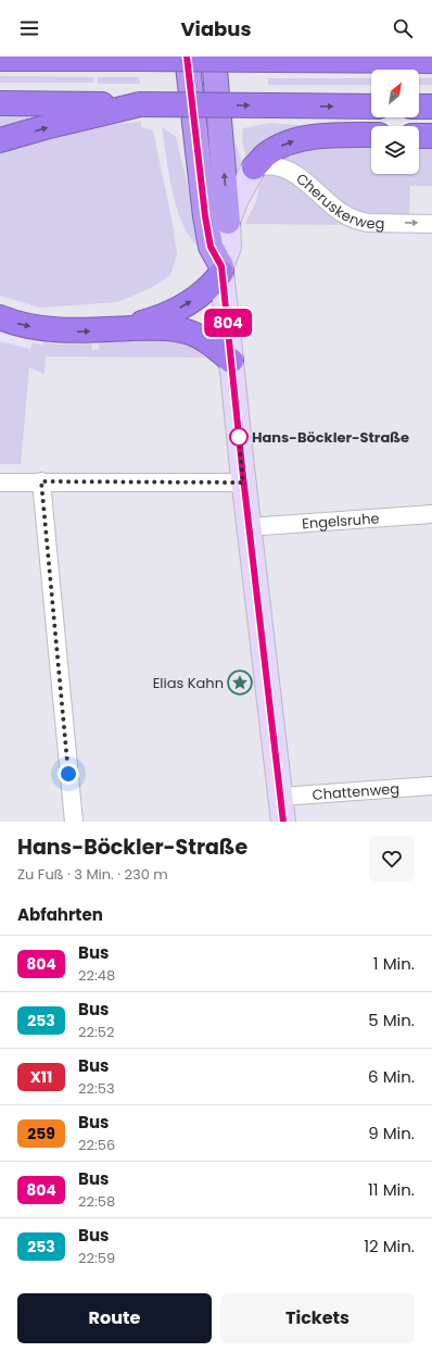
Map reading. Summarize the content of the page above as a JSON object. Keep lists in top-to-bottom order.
{
  "streets": {
    "street": ["Cheruskerweg", "Engelsruhe", "Chattenweg"]
  },
  "one_way": ["Cheruskerweg"],
  "places": {
    "other": ["Hans-Böckler-Straße"],
    "place": ["Elias Kahn"]
  },
  "lines": ["bus line 804"],
  "north": "top right",
  "page": {
    "header": "Viabus",
    "on_map": "804",
    "heading": [
      ["Hans-Böckler-Straße", "Zu Fuß · 3 Min. · 230 m"],
      "Abfahrten"
    ],
    "list": [
      {
        "mark": "804",
        "name": "Bus",
        "note": "22:48",
        "value": "1 Min."
      },
      {
        "mark": "253",
        "name": "Bus",
        "note": "22:52",
        "value": "5 Min."
      },
      {
        "mark": "X11",
        "name": "Bus",
        "note": "22:53",
        "value": "6 Min."
      },
      {
        "mark": "259",
        "name": "Bus",
        "note": "22:56",
        "value": "9 Min."
      },
      {
        "mark": "804",
        "name": "Bus",
        "note": "22:58",
        "value": "11 Min."
      },
      {
        "mark": "253",
        "name": "Bus",
        "note": "22:59",
        "value": "12 Min."
      }
    ],
    "buttons": ["Route", "Tickets"]
  }
}
